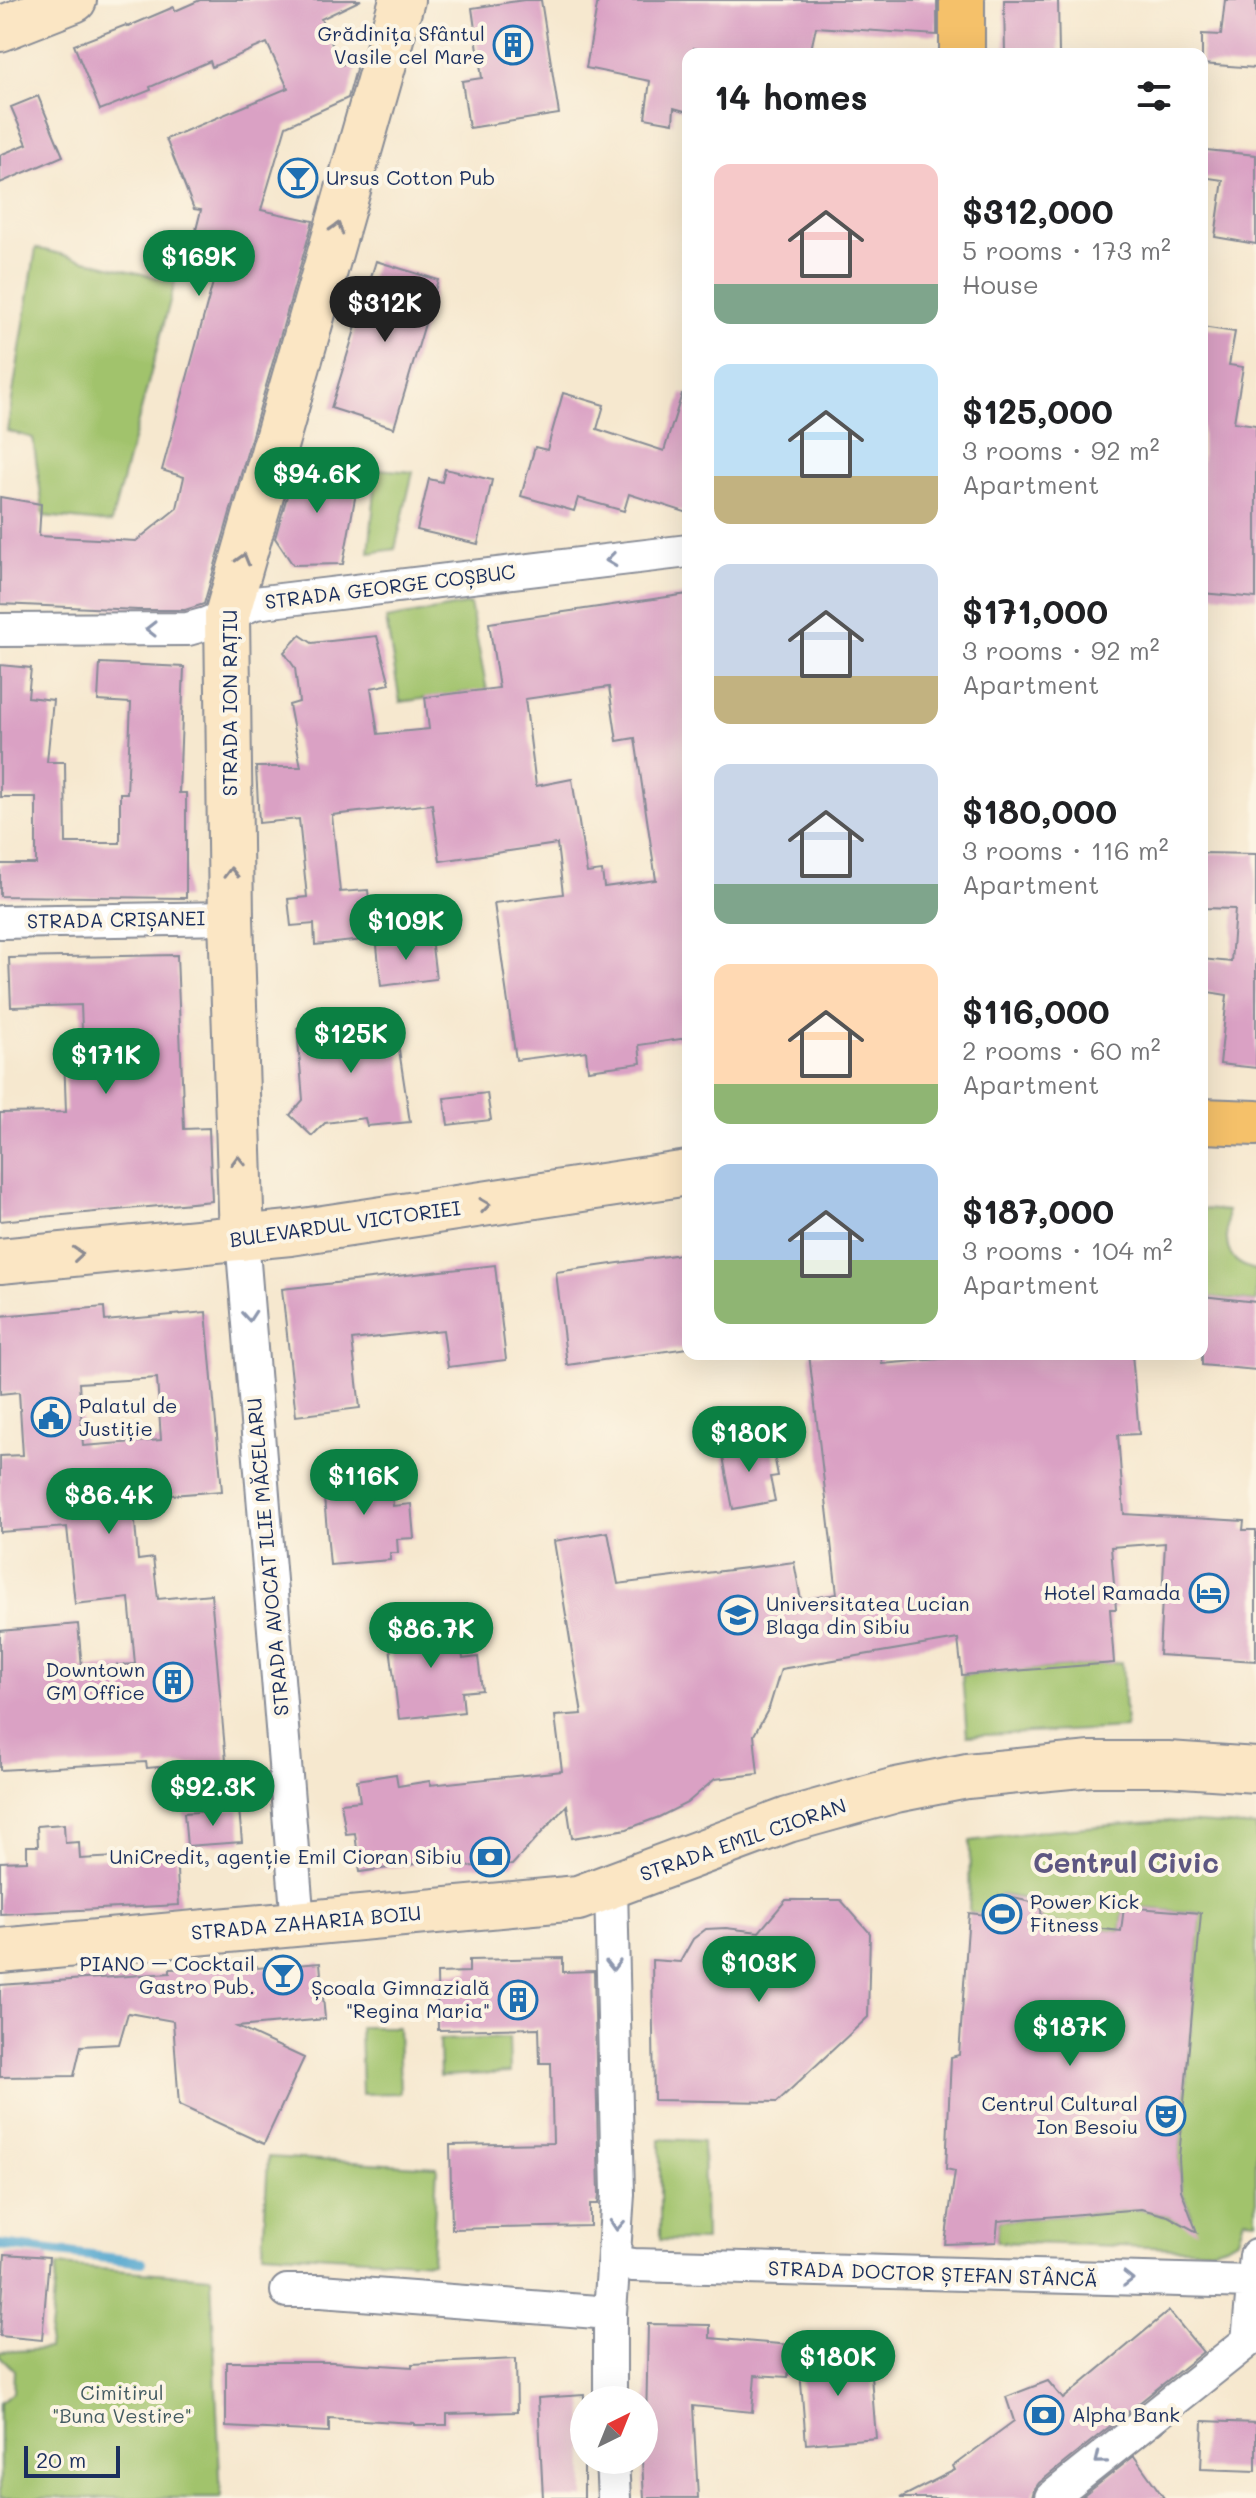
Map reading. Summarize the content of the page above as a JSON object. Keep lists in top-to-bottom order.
{
  "streets": {
    "street": [
      "STRADA GEORGE COȘBUC",
      "STRADA ION RAȚIU",
      "STRADA CRIȘANEI",
      "BULEVARDUL VICTORIEI",
      "STRADA AVOCAT ILIE MĂCELARU",
      "STRADA EMIL CIORAN",
      "STRADA ZAHARIA BOIU",
      "STRADA DOCTOR ȘTEFAN STÂNCĂ"
    ]
  },
  "crossings": [
    ["STRADA GEORGE COȘBUC", "STRADA ION RAȚIU"],
    ["STRADA ION RAȚIU", "STRADA CRIȘANEI"],
    ["STRADA ION RAȚIU", "BULEVARDUL VICTORIEI"],
    ["STRADA ION RAȚIU", "STRADA AVOCAT ILIE MĂCELARU"],
    ["BULEVARDUL VICTORIEI", "STRADA AVOCAT ILIE MĂCELARU"],
    ["STRADA AVOCAT ILIE MĂCELARU", "STRADA ZAHARIA BOIU"],
    ["STRADA EMIL CIORAN", "STRADA ZAHARIA BOIU"]
  ],
  "one_way": [
    "STRADA GEORGE COȘBUC",
    "STRADA ION RAȚIU",
    "BULEVARDUL VICTORIEI",
    "STRADA AVOCAT ILIE MĂCELARU",
    "STRADA DOCTOR ȘTEFAN STÂNCĂ"
  ],
  "districts": ["Centrul Civic"],
  "parks": ["Cimitirul \"Buna Vestire\""],
  "places": {
    "building": ["Grădinița Sfântul Vasile cel Mare", "Downtown GM Office", "Școala Gimnazială \"Regina Maria\""],
    "bar": ["Ursus Cotton Pub", "PIANO – Cocktail Gastro Pub."],
    "public building": ["Palatul de Justiție"],
    "hotel": ["Hotel Ramada"],
    "school or university": ["Universitatea Lucian Blaga din Sibiu"],
    "bank": ["UniCredit, agenție Emil Cioran Sibiu", "Alpha Bank"],
    "sports": ["Power Kick Fitness"],
    "theatre": ["Centrul Cultural Ion Besoiu"]
  },
  "scale_bar": "20 m",
  "north": "top right",
  "page": {
    "heading": "14 homes",
    "list": [
      {
        "name": "$312,000",
        "note": "5 rooms · 173 m² · House"
      },
      {
        "name": "$125,000",
        "note": "3 rooms · 92 m² · Apartment"
      },
      {
        "name": "$171,000",
        "note": "3 rooms · 92 m² · Apartment"
      },
      {
        "name": "$180,000",
        "note": "3 rooms · 116 m² · Apartment"
      },
      {
        "name": "$116,000",
        "note": "2 rooms · 60 m² · Apartment"
      },
      {
        "name": "$187,000",
        "note": "3 rooms · 104 m² · Apartment"
      }
    ],
    "price": [
      "$169K",
      "$312K",
      "$94.6K",
      "$109K",
      "$125K",
      "$171K",
      "$180K",
      "$116K",
      "$86.4K",
      "$86.7K",
      "$92.3K",
      "$103K",
      "$187K",
      "$180K"
    ],
    "scale": "20 m"
  }
}
